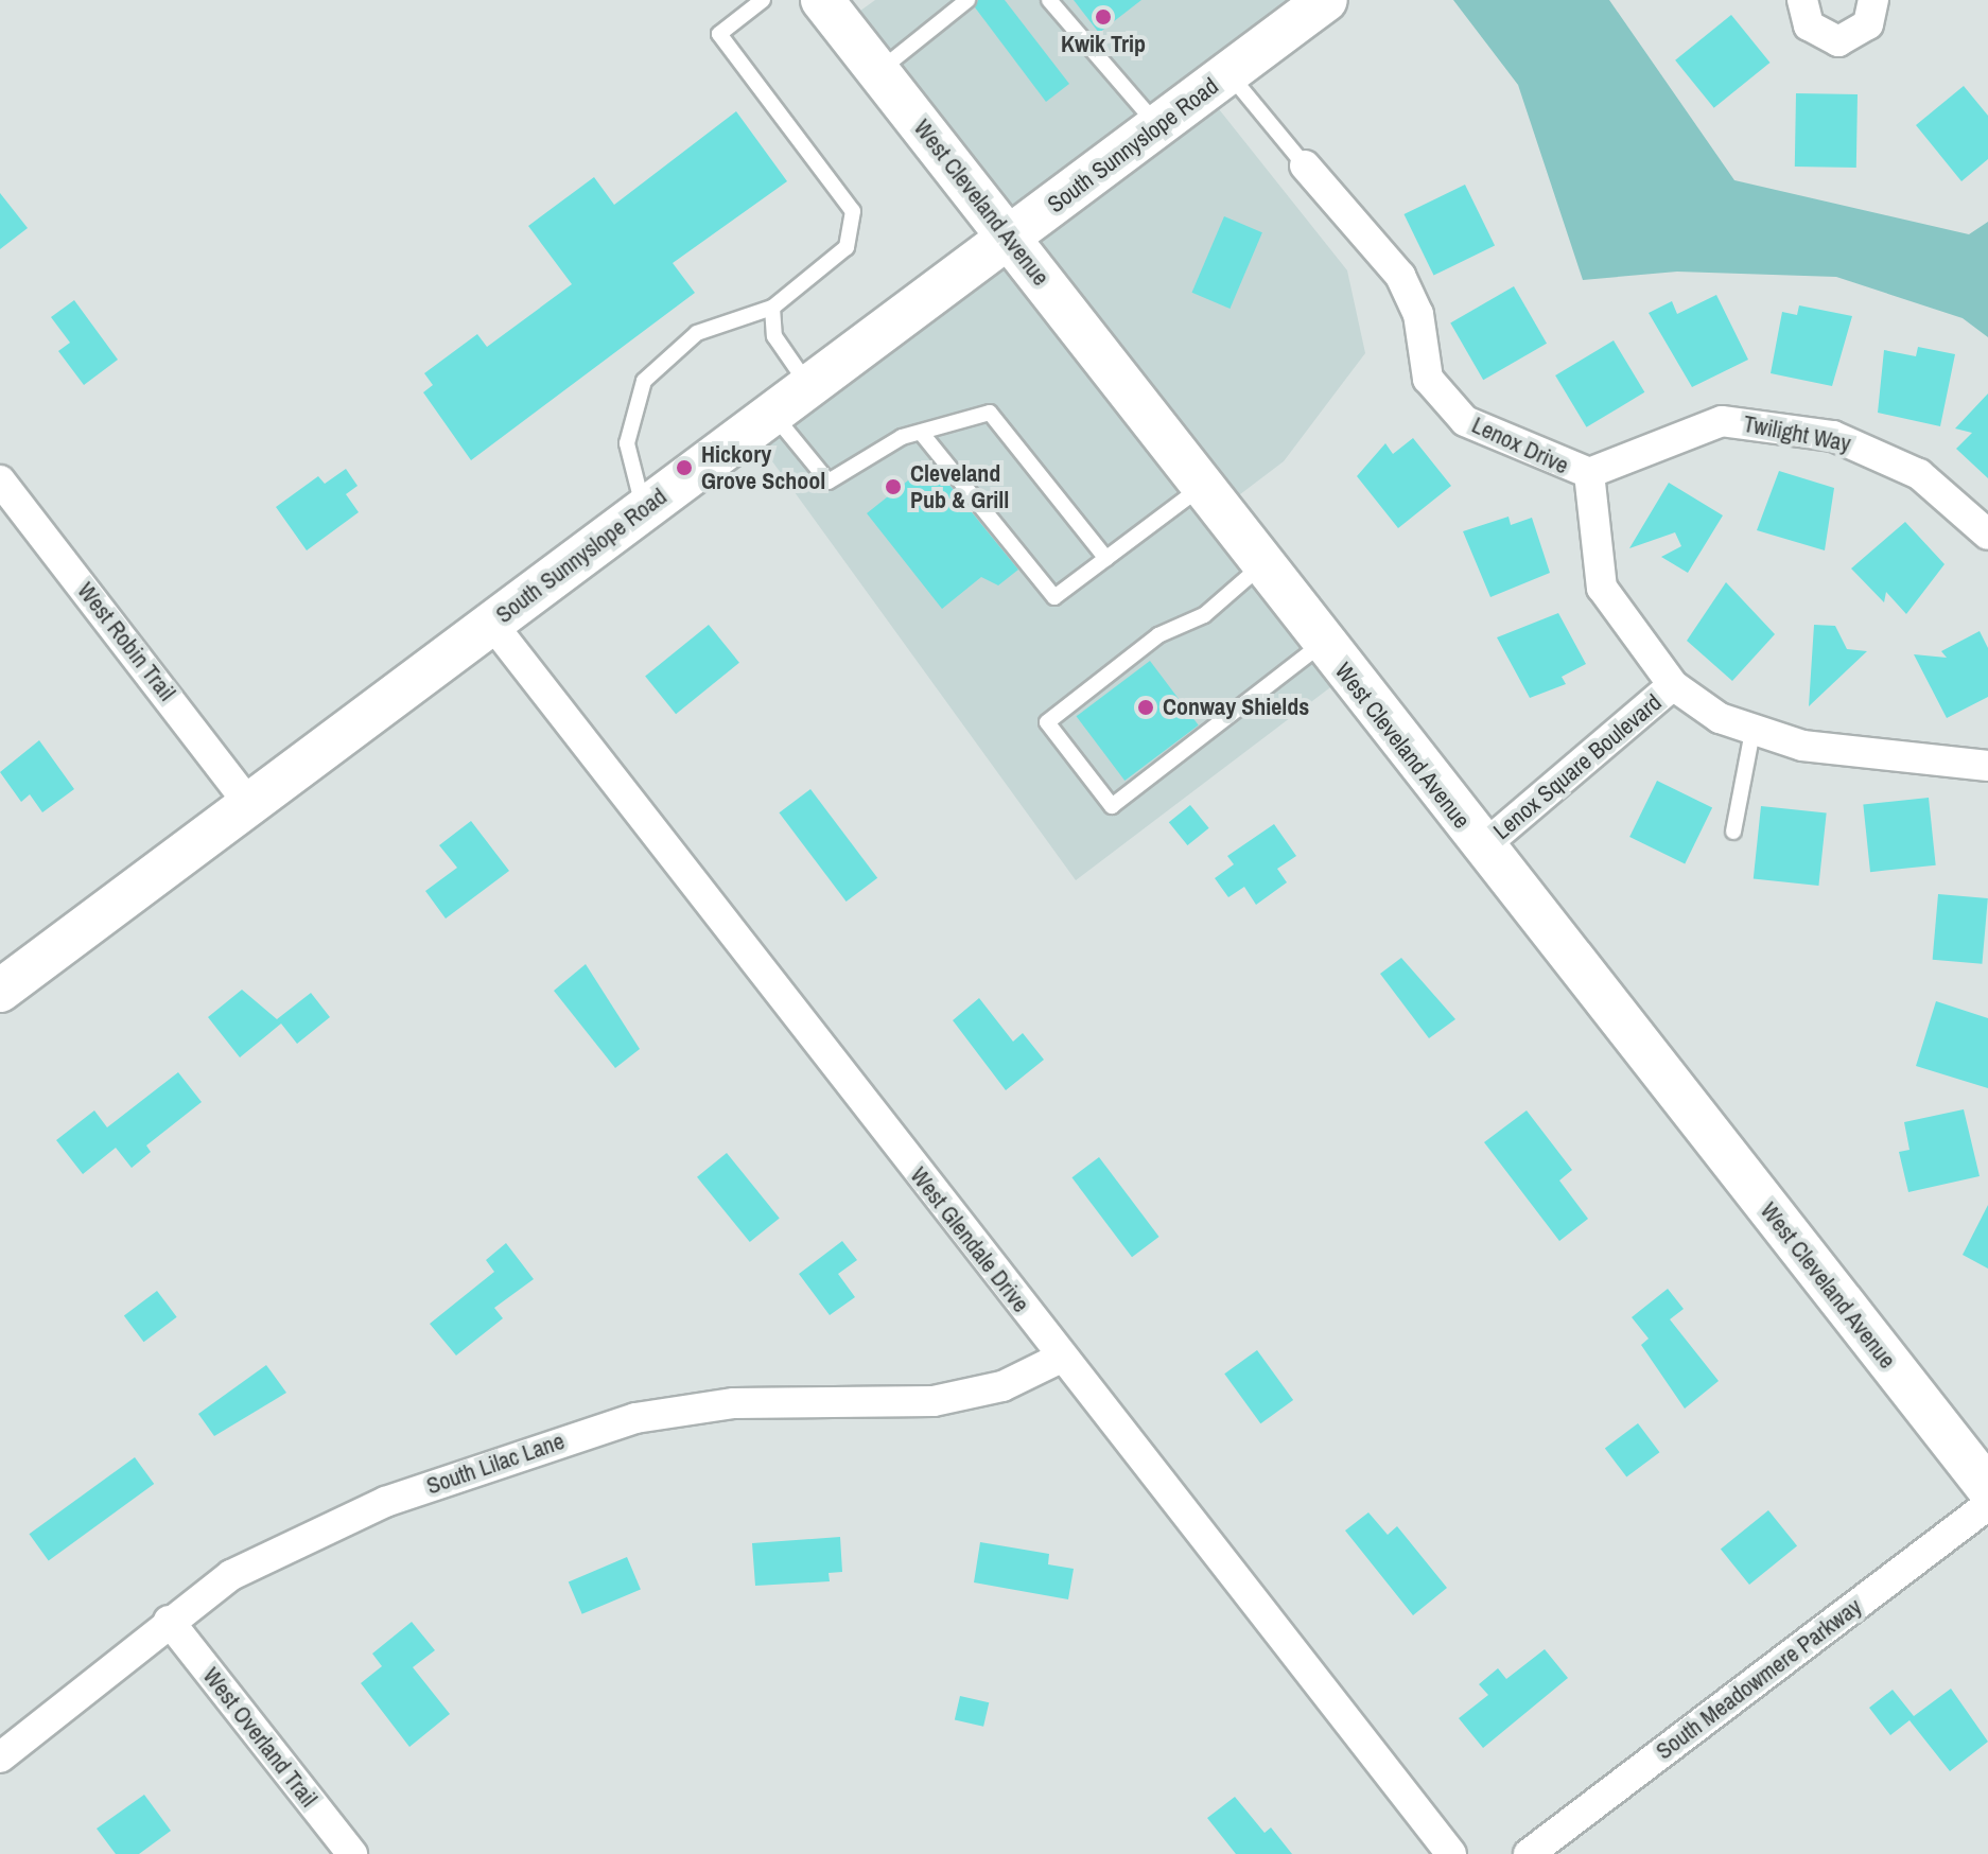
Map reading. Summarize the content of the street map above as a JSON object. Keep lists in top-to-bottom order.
{
  "streets": {
    "main road": ["South Sunnyslope Road", "West Cleveland Avenue"],
    "street": [
      "Twilight Way",
      "Lenox Drive",
      "West Robin Trail",
      "Lenox Square Boulevard",
      "West Glendale Drive",
      "South Lilac Lane",
      "South Meadowmere Parkway",
      "West Overland Trail"
    ]
  },
  "crossings": [
    ["South Sunnyslope Road", "West Cleveland Avenue"],
    ["South Sunnyslope Road", "Lenox Drive"],
    ["South Sunnyslope Road", "West Robin Trail"],
    ["South Sunnyslope Road", "West Glendale Drive"],
    ["West Cleveland Avenue", "Lenox Square Boulevard"],
    ["Twilight Way", "Lenox Drive"],
    ["Lenox Drive", "Lenox Square Boulevard"],
    ["West Glendale Drive", "South Lilac Lane"],
    ["South Lilac Lane", "West Overland Trail"]
  ],
  "places": [
    "Kwik Trip",
    "Hickory Grove School",
    "Cleveland Pub & Grill",
    "Conway Shields"
  ]
}
